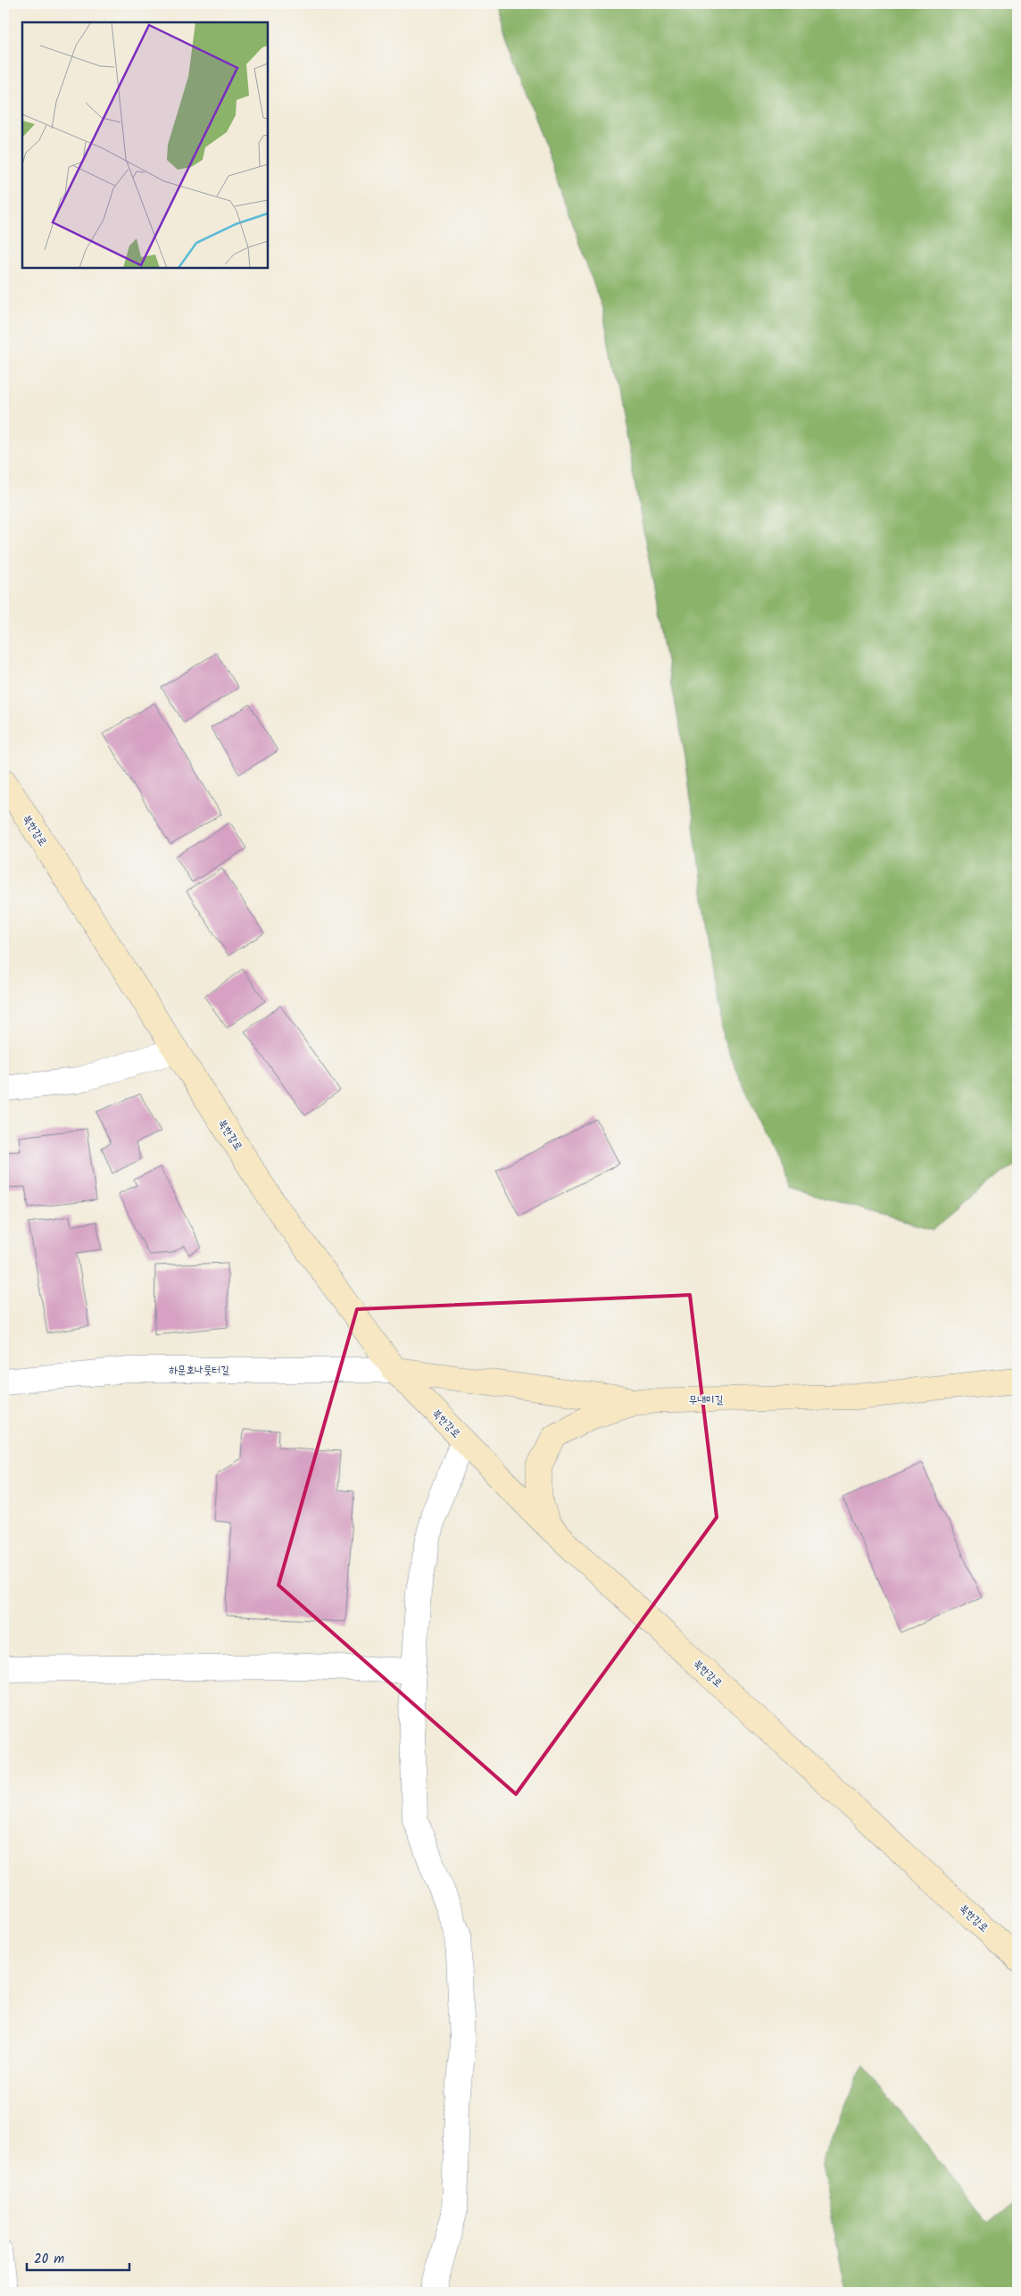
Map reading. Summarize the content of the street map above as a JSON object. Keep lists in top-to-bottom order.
{
  "streets": {
    "main road": ["북한강로", "무내미길"],
    "street": ["하문호나룻터길"]
  },
  "crossings": [
    ["북한강로", "하문호나룻터길"],
    ["북한강로", "무내미길"],
    ["하문호나룻터길", "무내미길"]
  ],
  "scale_bar": "20 m"
}
